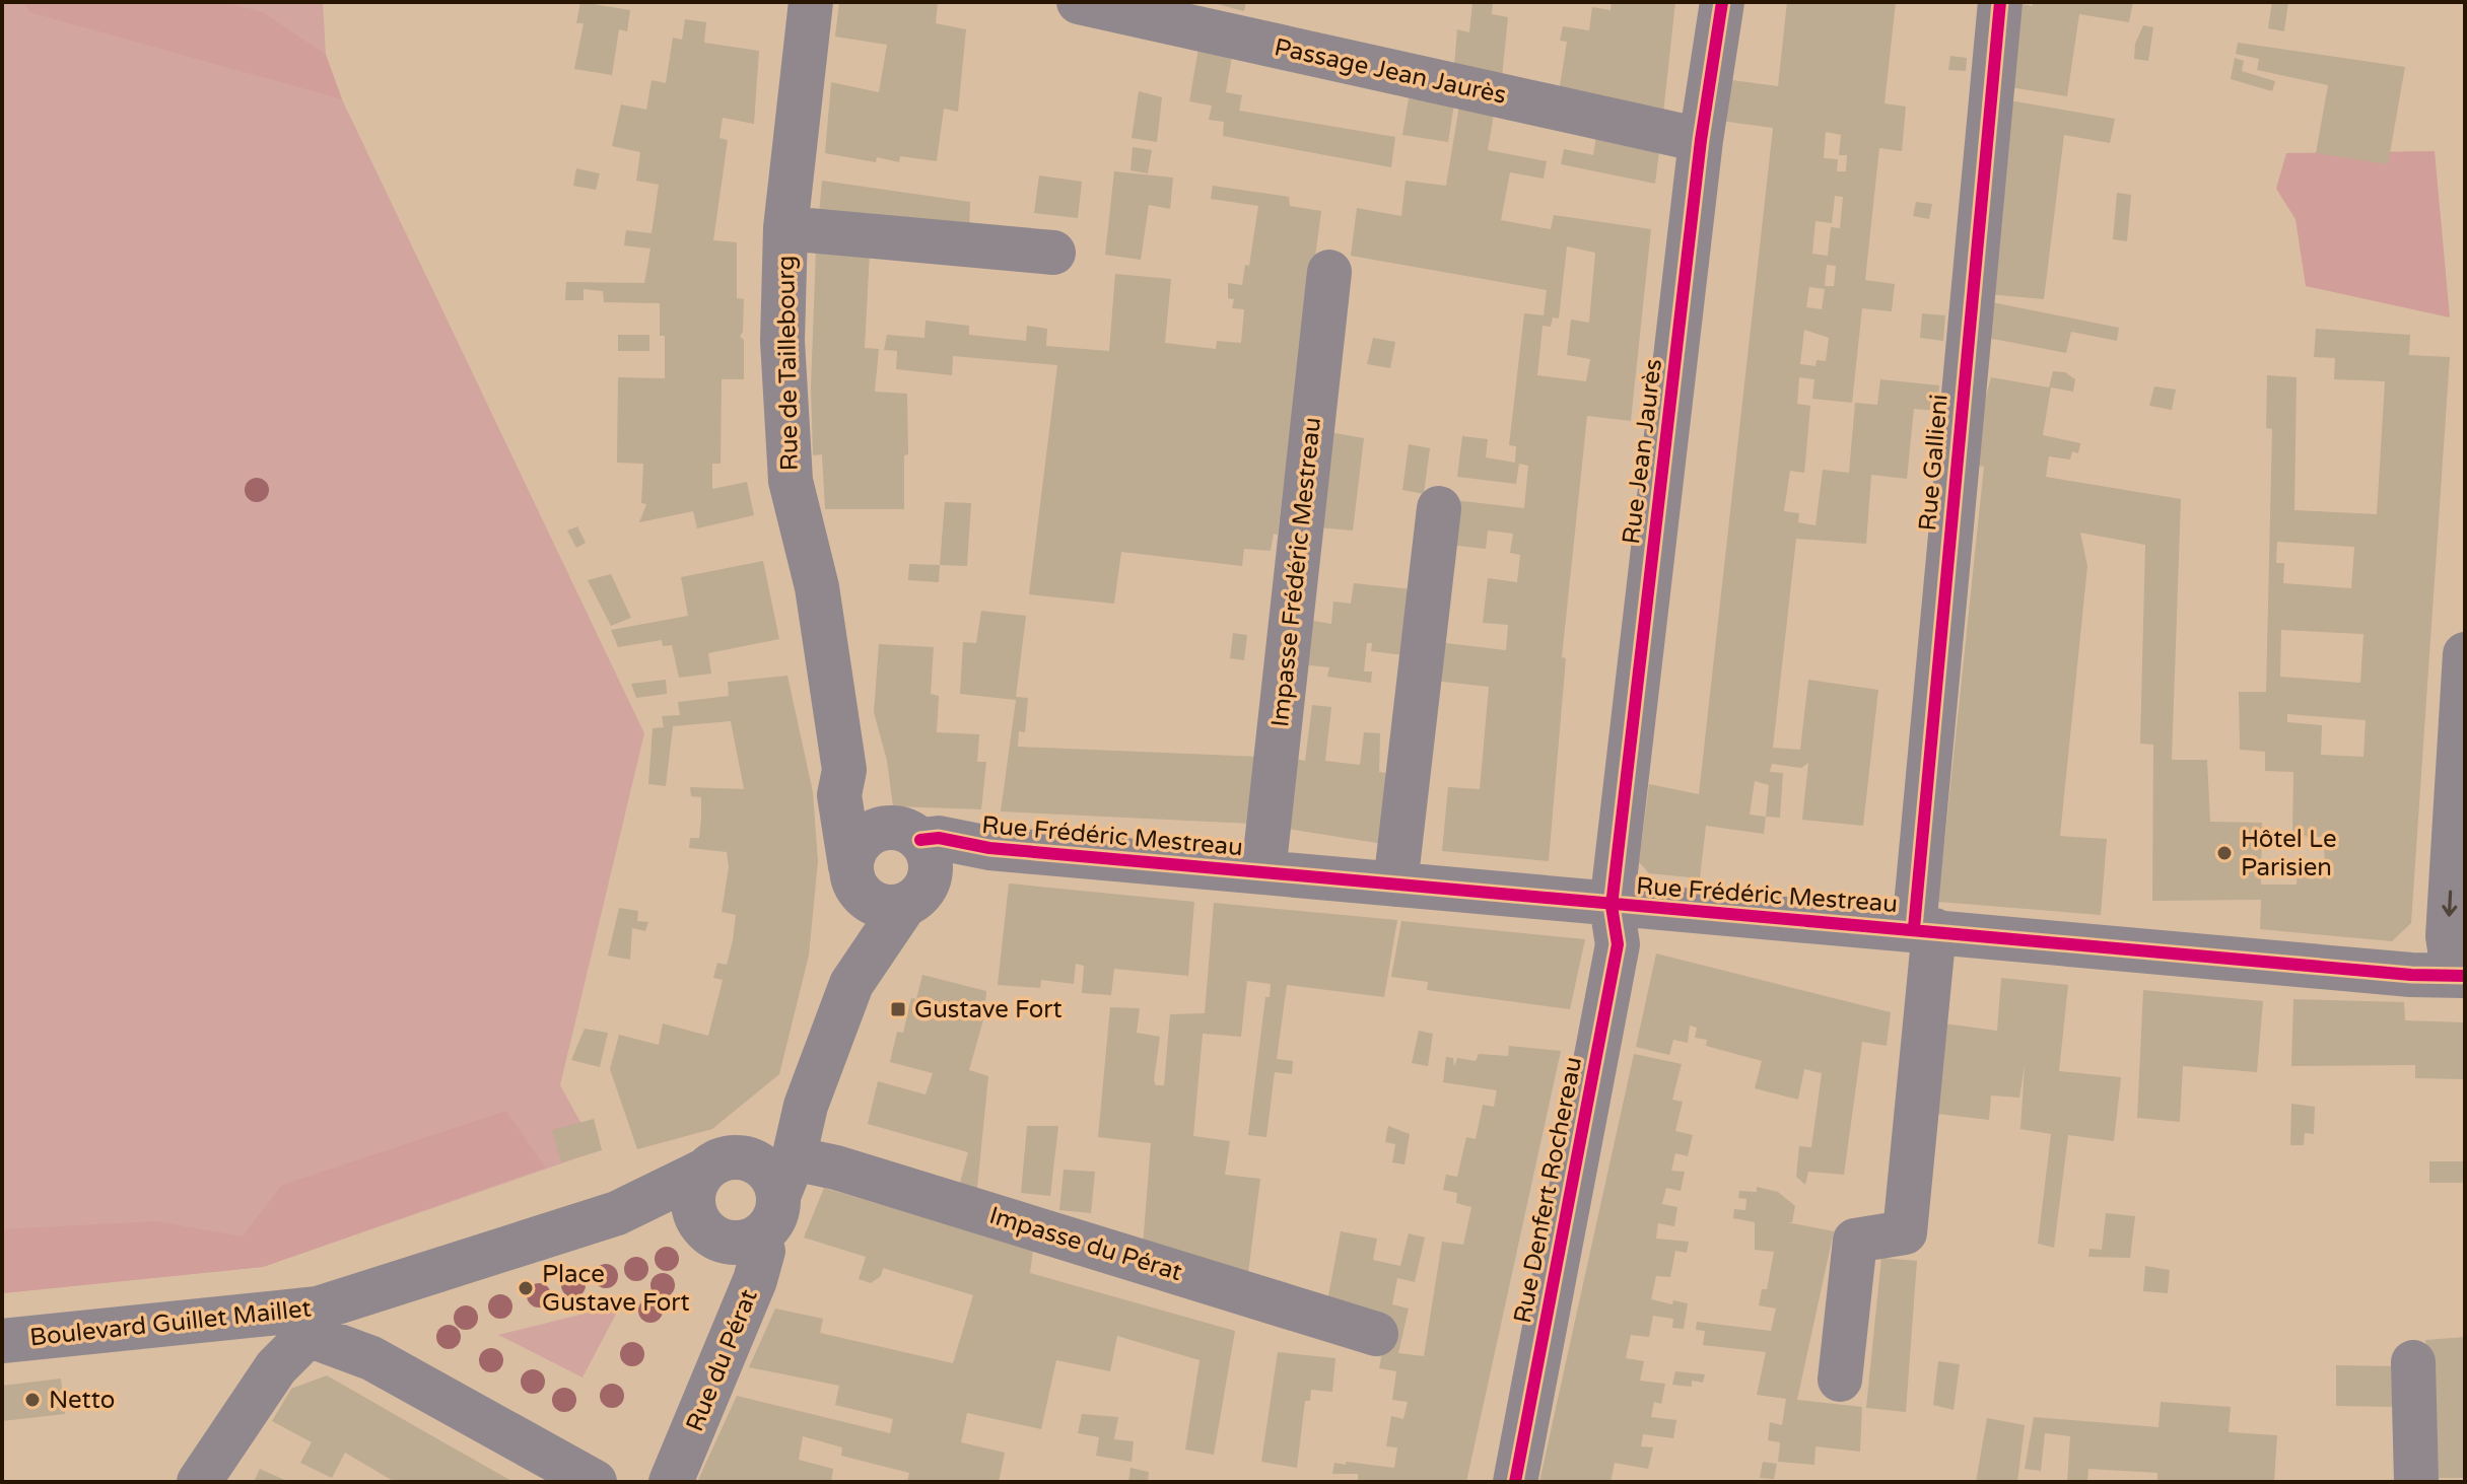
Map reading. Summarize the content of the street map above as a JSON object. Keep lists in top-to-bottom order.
{
  "streets": {
    "street": [
      "Passage Jean Jaurès",
      "Rue de Taillebourg",
      "Rue Jean Jaurès",
      "Rue Gallieni",
      "Impasse Frédéric Mestreau",
      "Rue Frédéric Mestreau",
      "Rue Denfert Rochereau",
      "Impasse du Pérat",
      "Boulevard Guillet Maillet",
      "Rue du Pérat"
    ]
  },
  "crossings": [
    ["Passage Jean Jaurès", "Rue Jean Jaurès"],
    ["Rue de Taillebourg", "Rue Frédéric Mestreau"],
    ["Rue Jean Jaurès", "Rue Frédéric Mestreau"],
    ["Rue Jean Jaurès", "Rue Denfert Rochereau"],
    ["Rue Gallieni", "Rue Frédéric Mestreau"],
    ["Impasse Frédéric Mestreau", "Rue Frédéric Mestreau"],
    ["Rue Frédéric Mestreau", "Rue Denfert Rochereau"],
    ["Impasse du Pérat", "Boulevard Guillet Maillet"],
    ["Impasse du Pérat", "Rue du Pérat"],
    ["Boulevard Guillet Maillet", "Rue du Pérat"]
  ],
  "places": {
    "other": ["Hôtel Le Parisien", "Place Gustave Fort", "Netto"],
    "transit": ["Gustave Fort"]
  }
}
